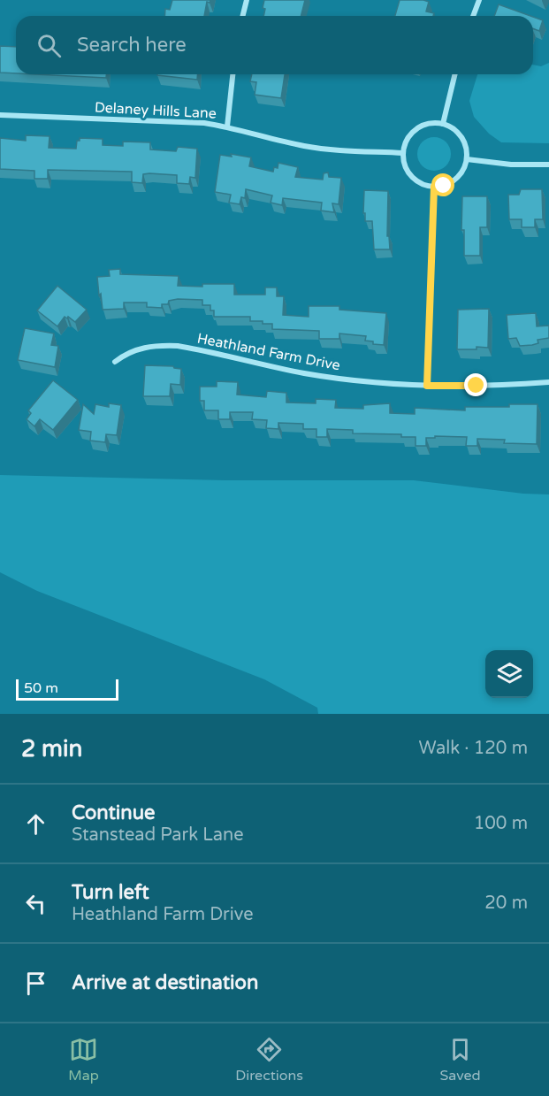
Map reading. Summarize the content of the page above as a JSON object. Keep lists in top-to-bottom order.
{
  "streets": {
    "street": ["Delaney Hills Lane", "Heathland Farm Drive"]
  },
  "scale_bar": "50 m",
  "page": {
    "search": "Search here",
    "scale": "50 m",
    "heading": ["2 min", "Walk · 120 m"],
    "list": [
      ["Continue", "Stanstead Park Lane", "100 m"],
      ["Turn left", "Heathland Farm Drive", "20 m"],
      "Arrive at destination"
    ],
    "nav": ["Map", "Directions", "Saved"]
  }
}
